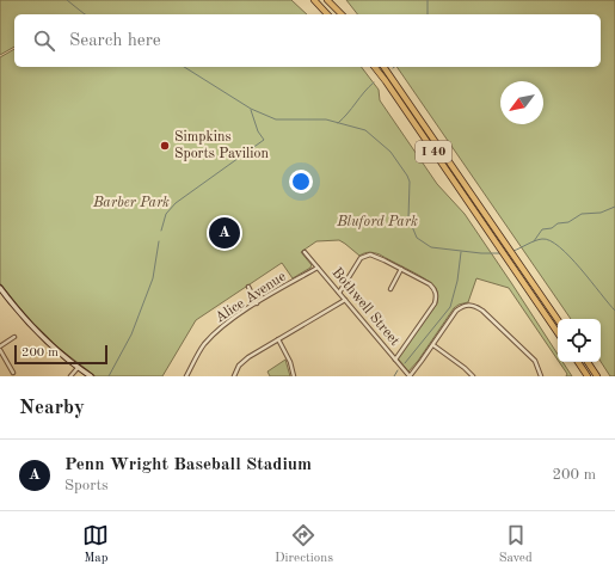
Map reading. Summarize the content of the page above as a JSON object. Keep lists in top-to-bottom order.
{
  "streets": {
    "highway": ["I 40"],
    "street": ["Alice Avenue", "Bothwell Street"]
  },
  "crossings": [
    ["Alice Avenue", "Bothwell Street"]
  ],
  "parks": ["Barber Park", "Bluford Park"],
  "places": ["Simpkins Sports Pavilion"],
  "scale_bar": "200 m",
  "north": "bottom left",
  "page": {
    "search": "Search here",
    "pins": "A",
    "scale": "200 m",
    "heading": "Nearby",
    "list": [
      {
        "mark": "A",
        "name": "Penn Wright Baseball Stadium",
        "note": "Sports",
        "value": "200 m"
      }
    ],
    "nav": ["Map", "Directions", "Saved"]
  }
}
